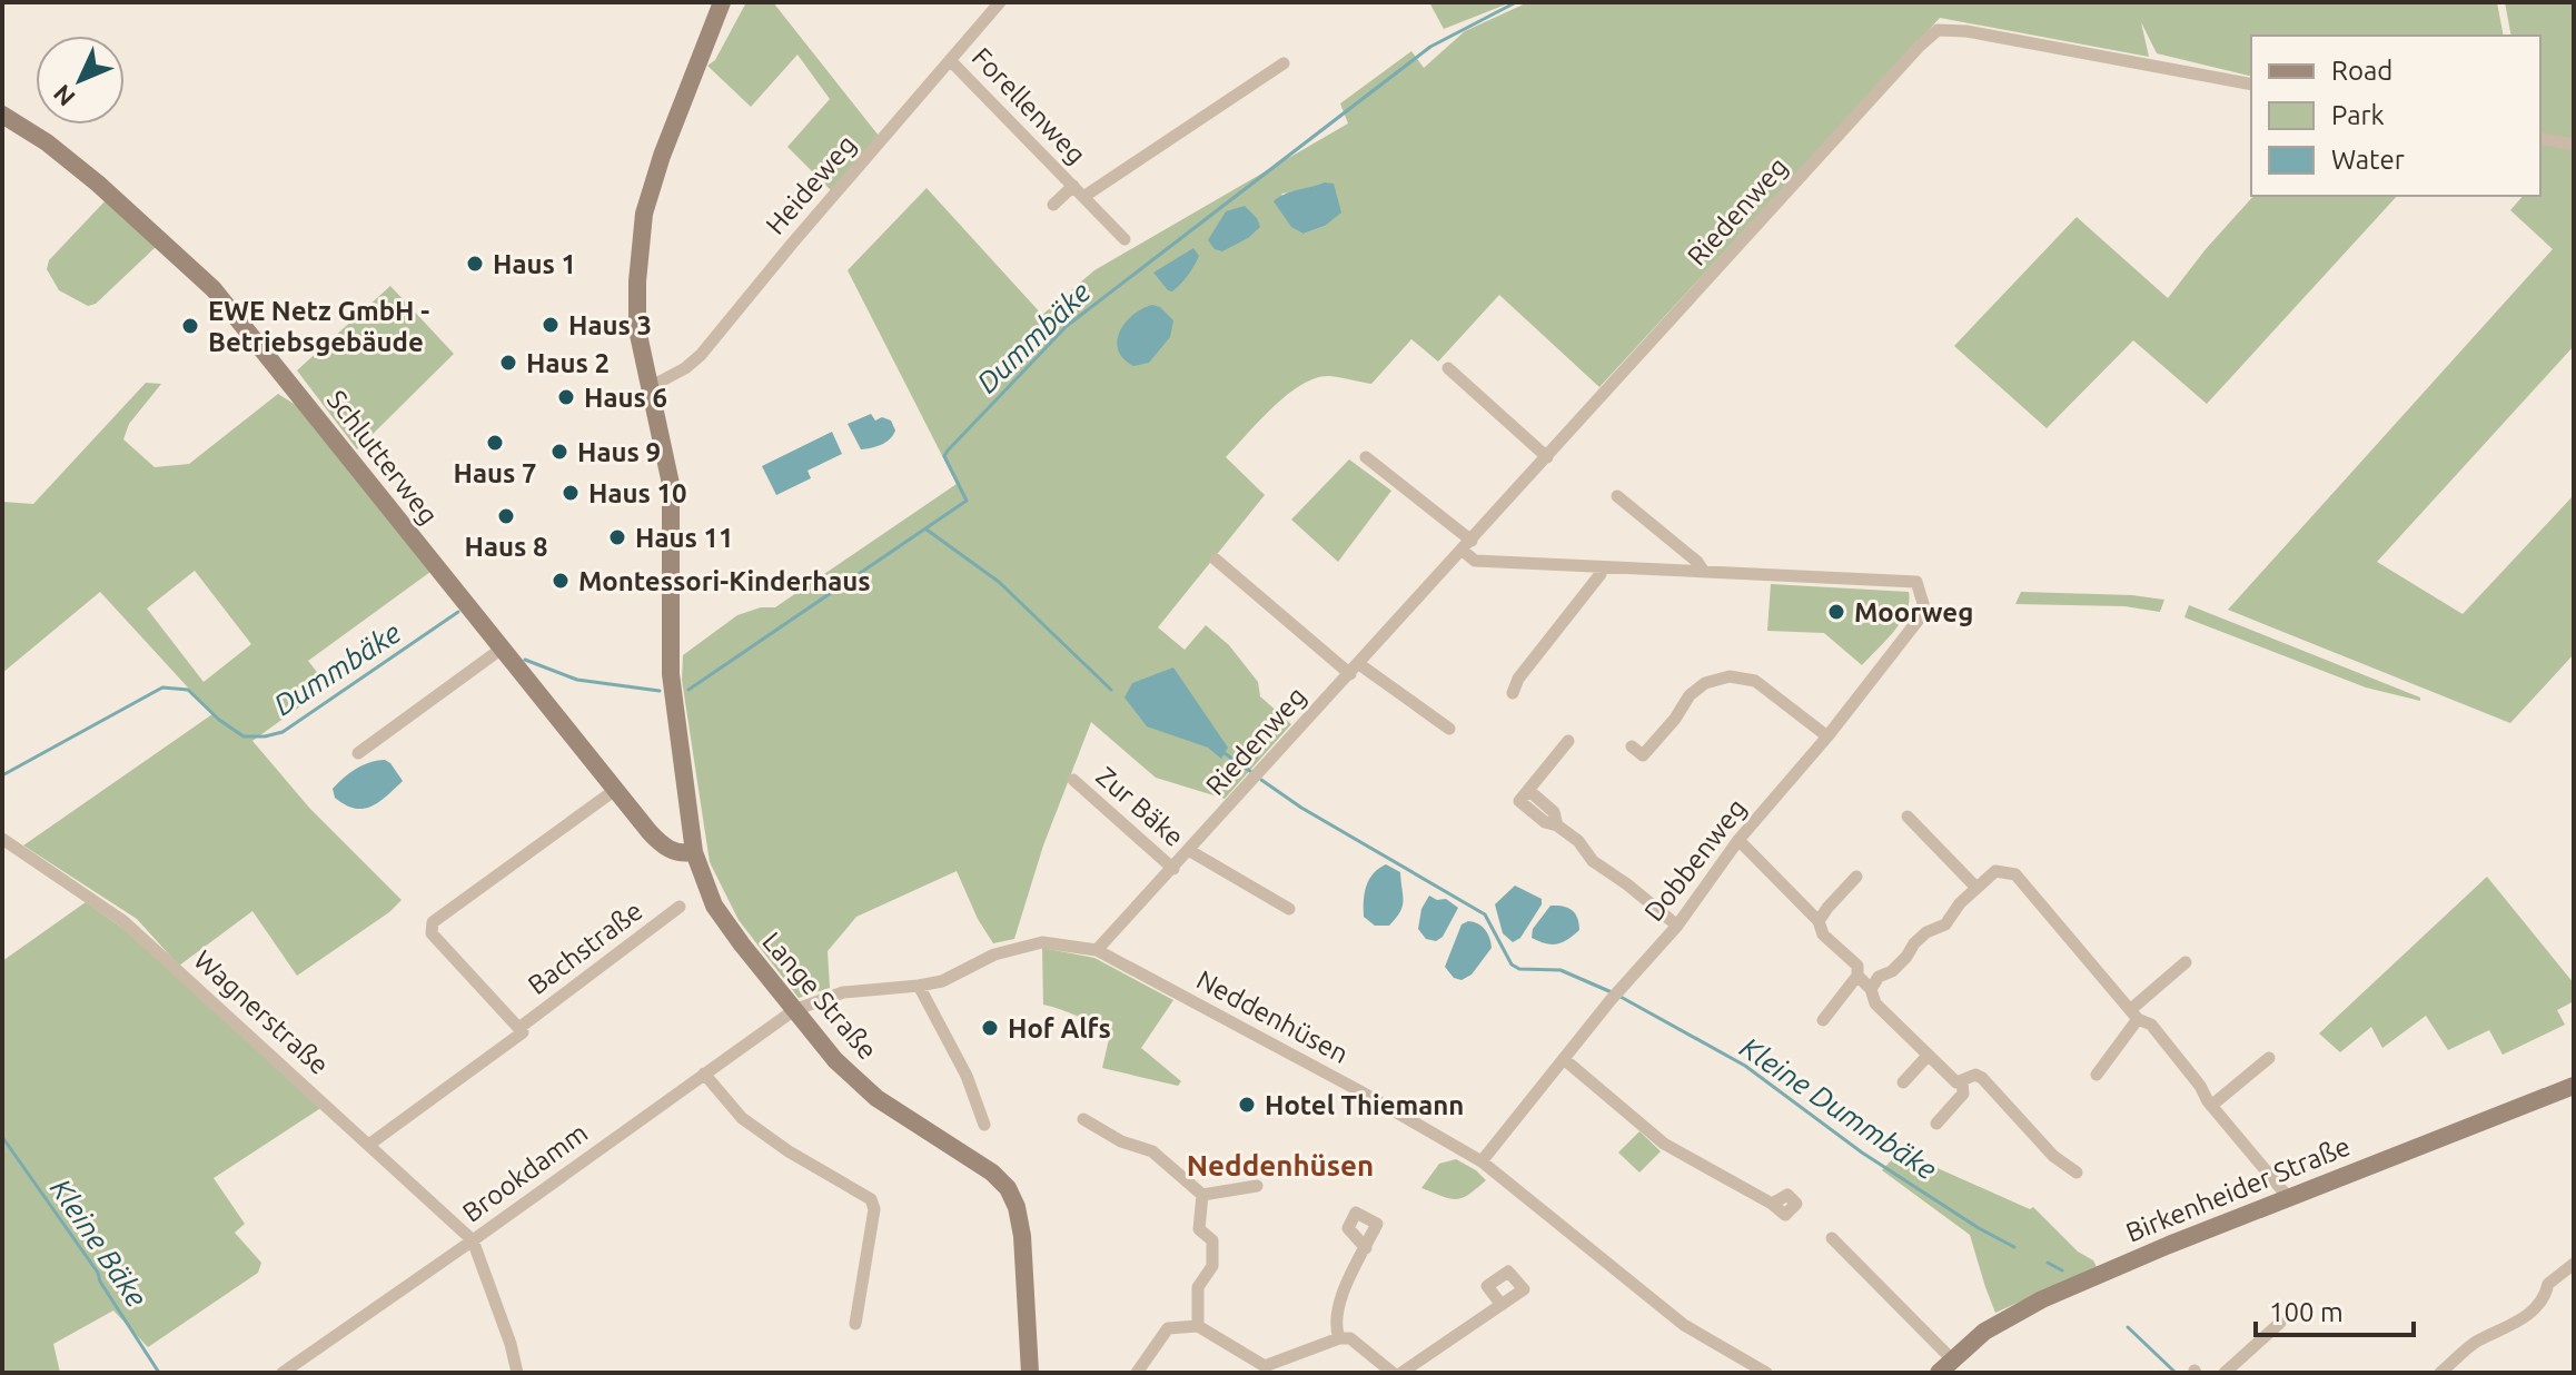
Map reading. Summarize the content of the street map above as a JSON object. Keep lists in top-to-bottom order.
{
  "streets": {
    "street": [
      "Forellenweg",
      "Heideweg",
      "Riedenweg",
      "Schlutterweg",
      "Zur Bäke",
      "Dobbenweg",
      "Bachstraße",
      "Lange Straße",
      "Wagnerstraße",
      "Neddenhüsen",
      "Brookdamm",
      "Birkenheider Straße"
    ]
  },
  "crossings": [
    ["Forellenweg", "Heideweg"],
    ["Heideweg", "Lange Straße"],
    ["Riedenweg", "Zur Bäke"],
    ["Riedenweg", "Neddenhüsen"],
    ["Schlutterweg", "Lange Straße"],
    ["Dobbenweg", "Neddenhüsen"],
    ["Bachstraße", "Wagnerstraße"],
    ["Lange Straße", "Neddenhüsen"],
    ["Lange Straße", "Brookdamm"],
    ["Wagnerstraße", "Brookdamm"],
    ["Neddenhüsen", "Brookdamm"]
  ],
  "districts": ["Neddenhüsen"],
  "water": ["Dummbäke", "Kleine Dummbäke", "Kleine Bäke"],
  "places": [
    "Haus 1",
    "Haus 3",
    "EWE Netz GmbH - Betriebsgebäude",
    "Haus 2",
    "Haus 6",
    "Haus 7",
    "Haus 9",
    "Haus 10",
    "Haus 8",
    "Haus 11",
    "Montessori-Kinderhaus",
    "Moorweg",
    "Hof Alfs",
    "Hotel Thiemann"
  ],
  "legend": ["Road", "Park", "Water"],
  "scale_bar": "100 m",
  "north": "bottom left"
}
